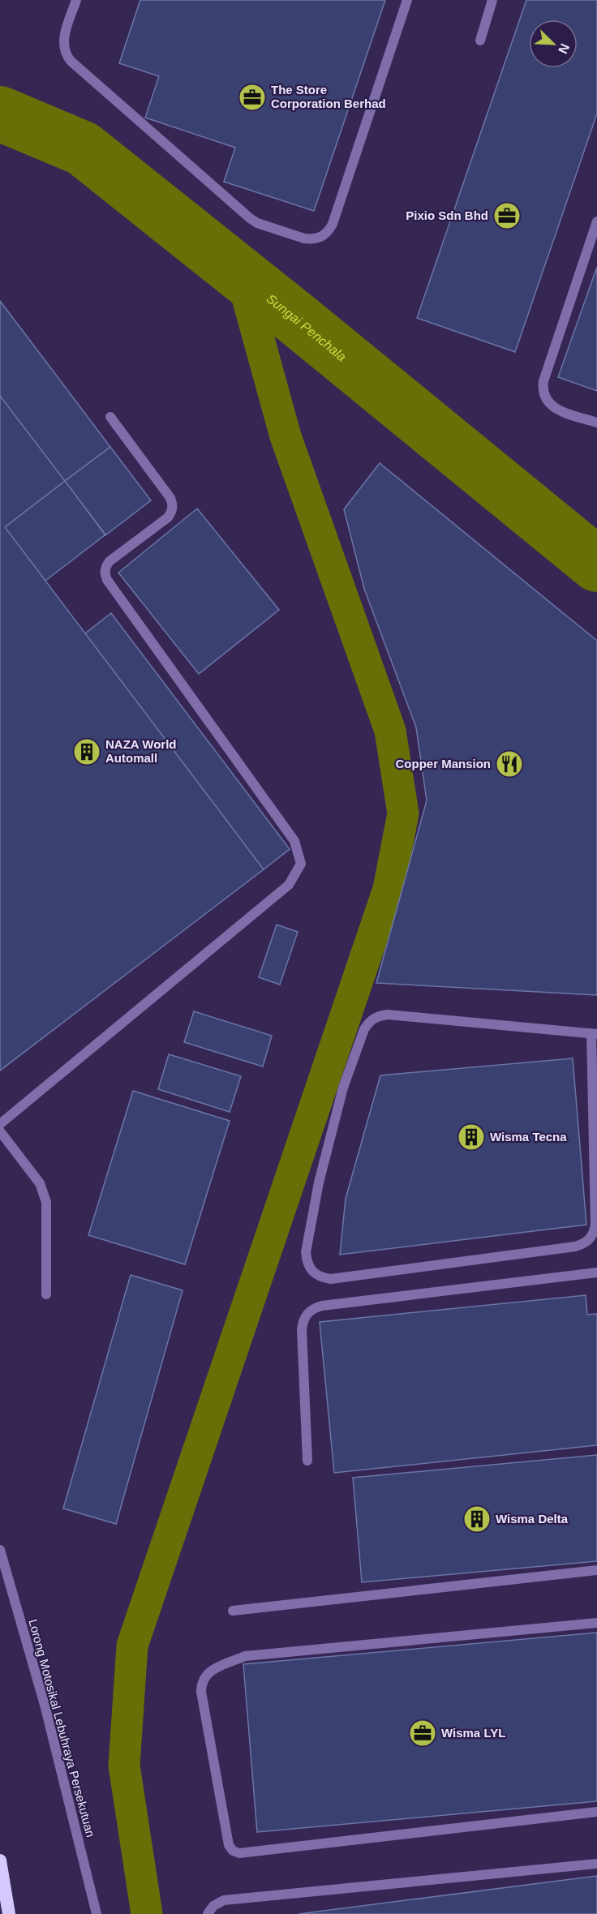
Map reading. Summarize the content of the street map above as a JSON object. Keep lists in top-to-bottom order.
{
  "streets": {
    "lane": ["Lorong Motosikal Lebuhraya Persekutuan"]
  },
  "water": ["Sungai Penchala"],
  "places": {
    "office": ["The Store Corporation Berhad", "Pixio Sdn Bhd", "Wisma LYL"],
    "building": ["NAZA World Automall", "Wisma Tecna", "Wisma Delta"],
    "restaurant": ["Copper Mansion"]
  },
  "north": "bottom right"
}
